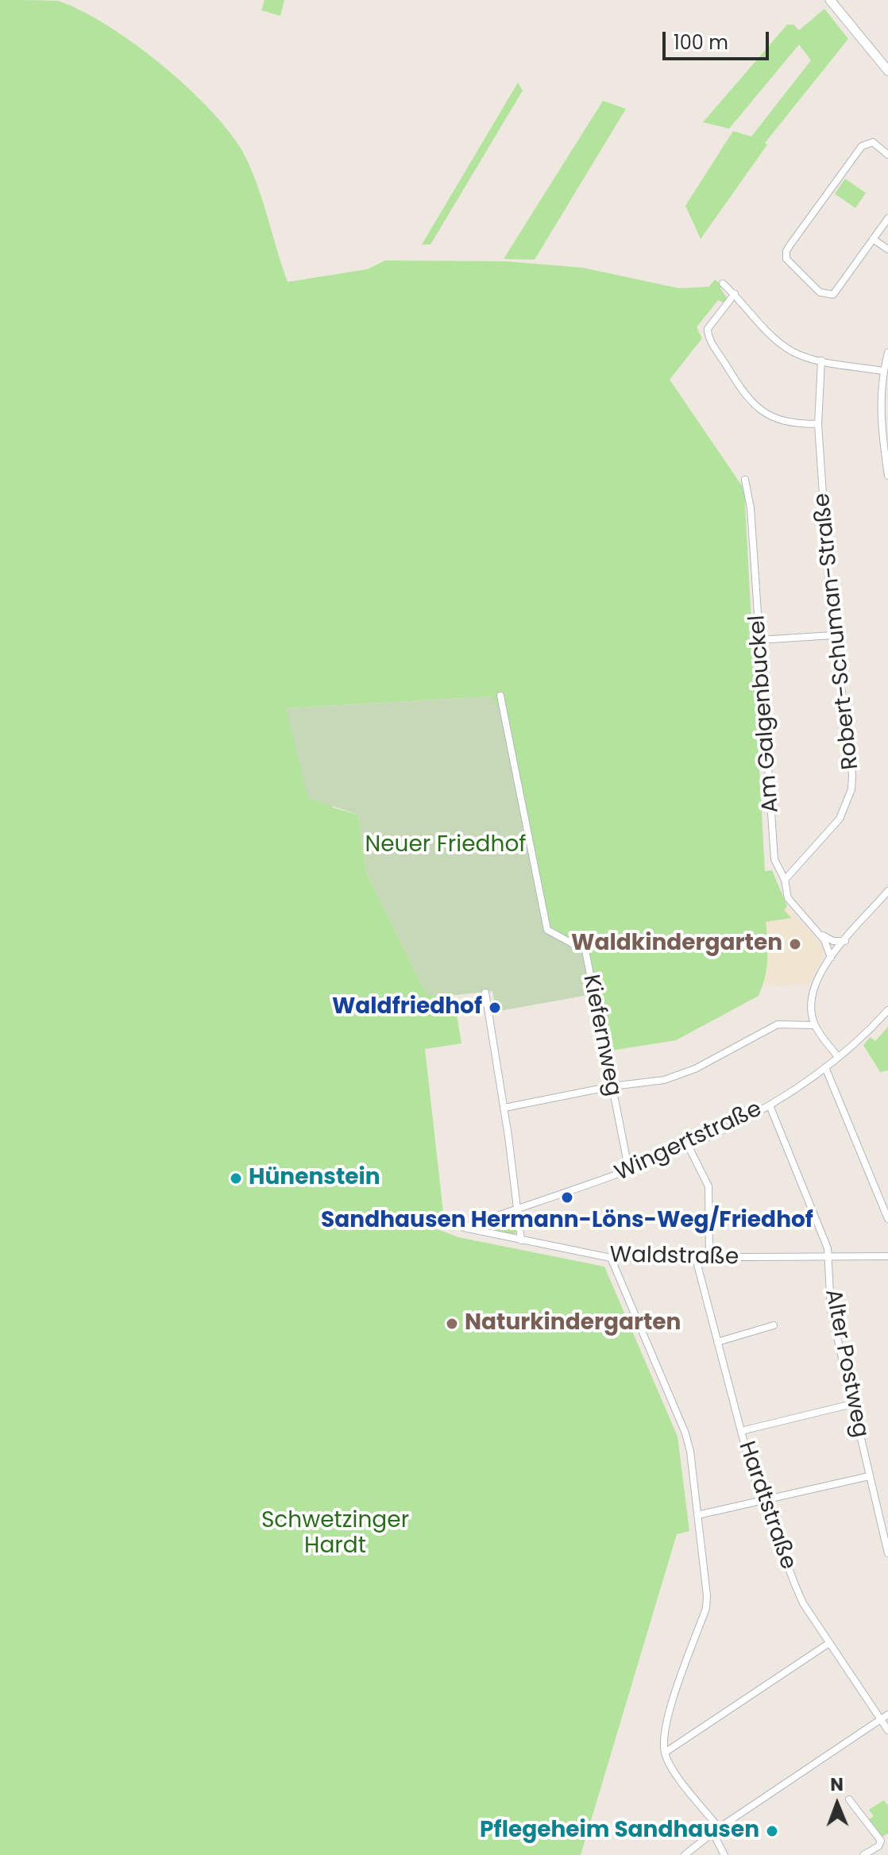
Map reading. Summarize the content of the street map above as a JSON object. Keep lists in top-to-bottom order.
{
  "streets": {
    "street": [
      "Robert-Schuman-Straße",
      "Am Galgenbuckel",
      "Kiefernweg",
      "Wingertstraße",
      "Waldstraße",
      "Alter Postweg",
      "Hardtstraße"
    ]
  },
  "crossings": [
    ["Robert-Schuman-Straße", "Am Galgenbuckel"],
    ["Kiefernweg", "Wingertstraße"],
    ["Wingertstraße", "Waldstraße"],
    ["Wingertstraße", "Alter Postweg"],
    ["Waldstraße", "Alter Postweg"],
    ["Waldstraße", "Hardtstraße"]
  ],
  "parks": ["Neuer Friedhof", "Schwetzinger Hardt"],
  "places": [
    "Waldkindergarten",
    "Waldfriedhof",
    "Hünenstein",
    "Sandhausen Hermann-Löns-Weg/Friedhof",
    "Naturkindergarten",
    "Pflegeheim Sandhausen"
  ],
  "scale_bar": "100 m",
  "north": "top"
}
